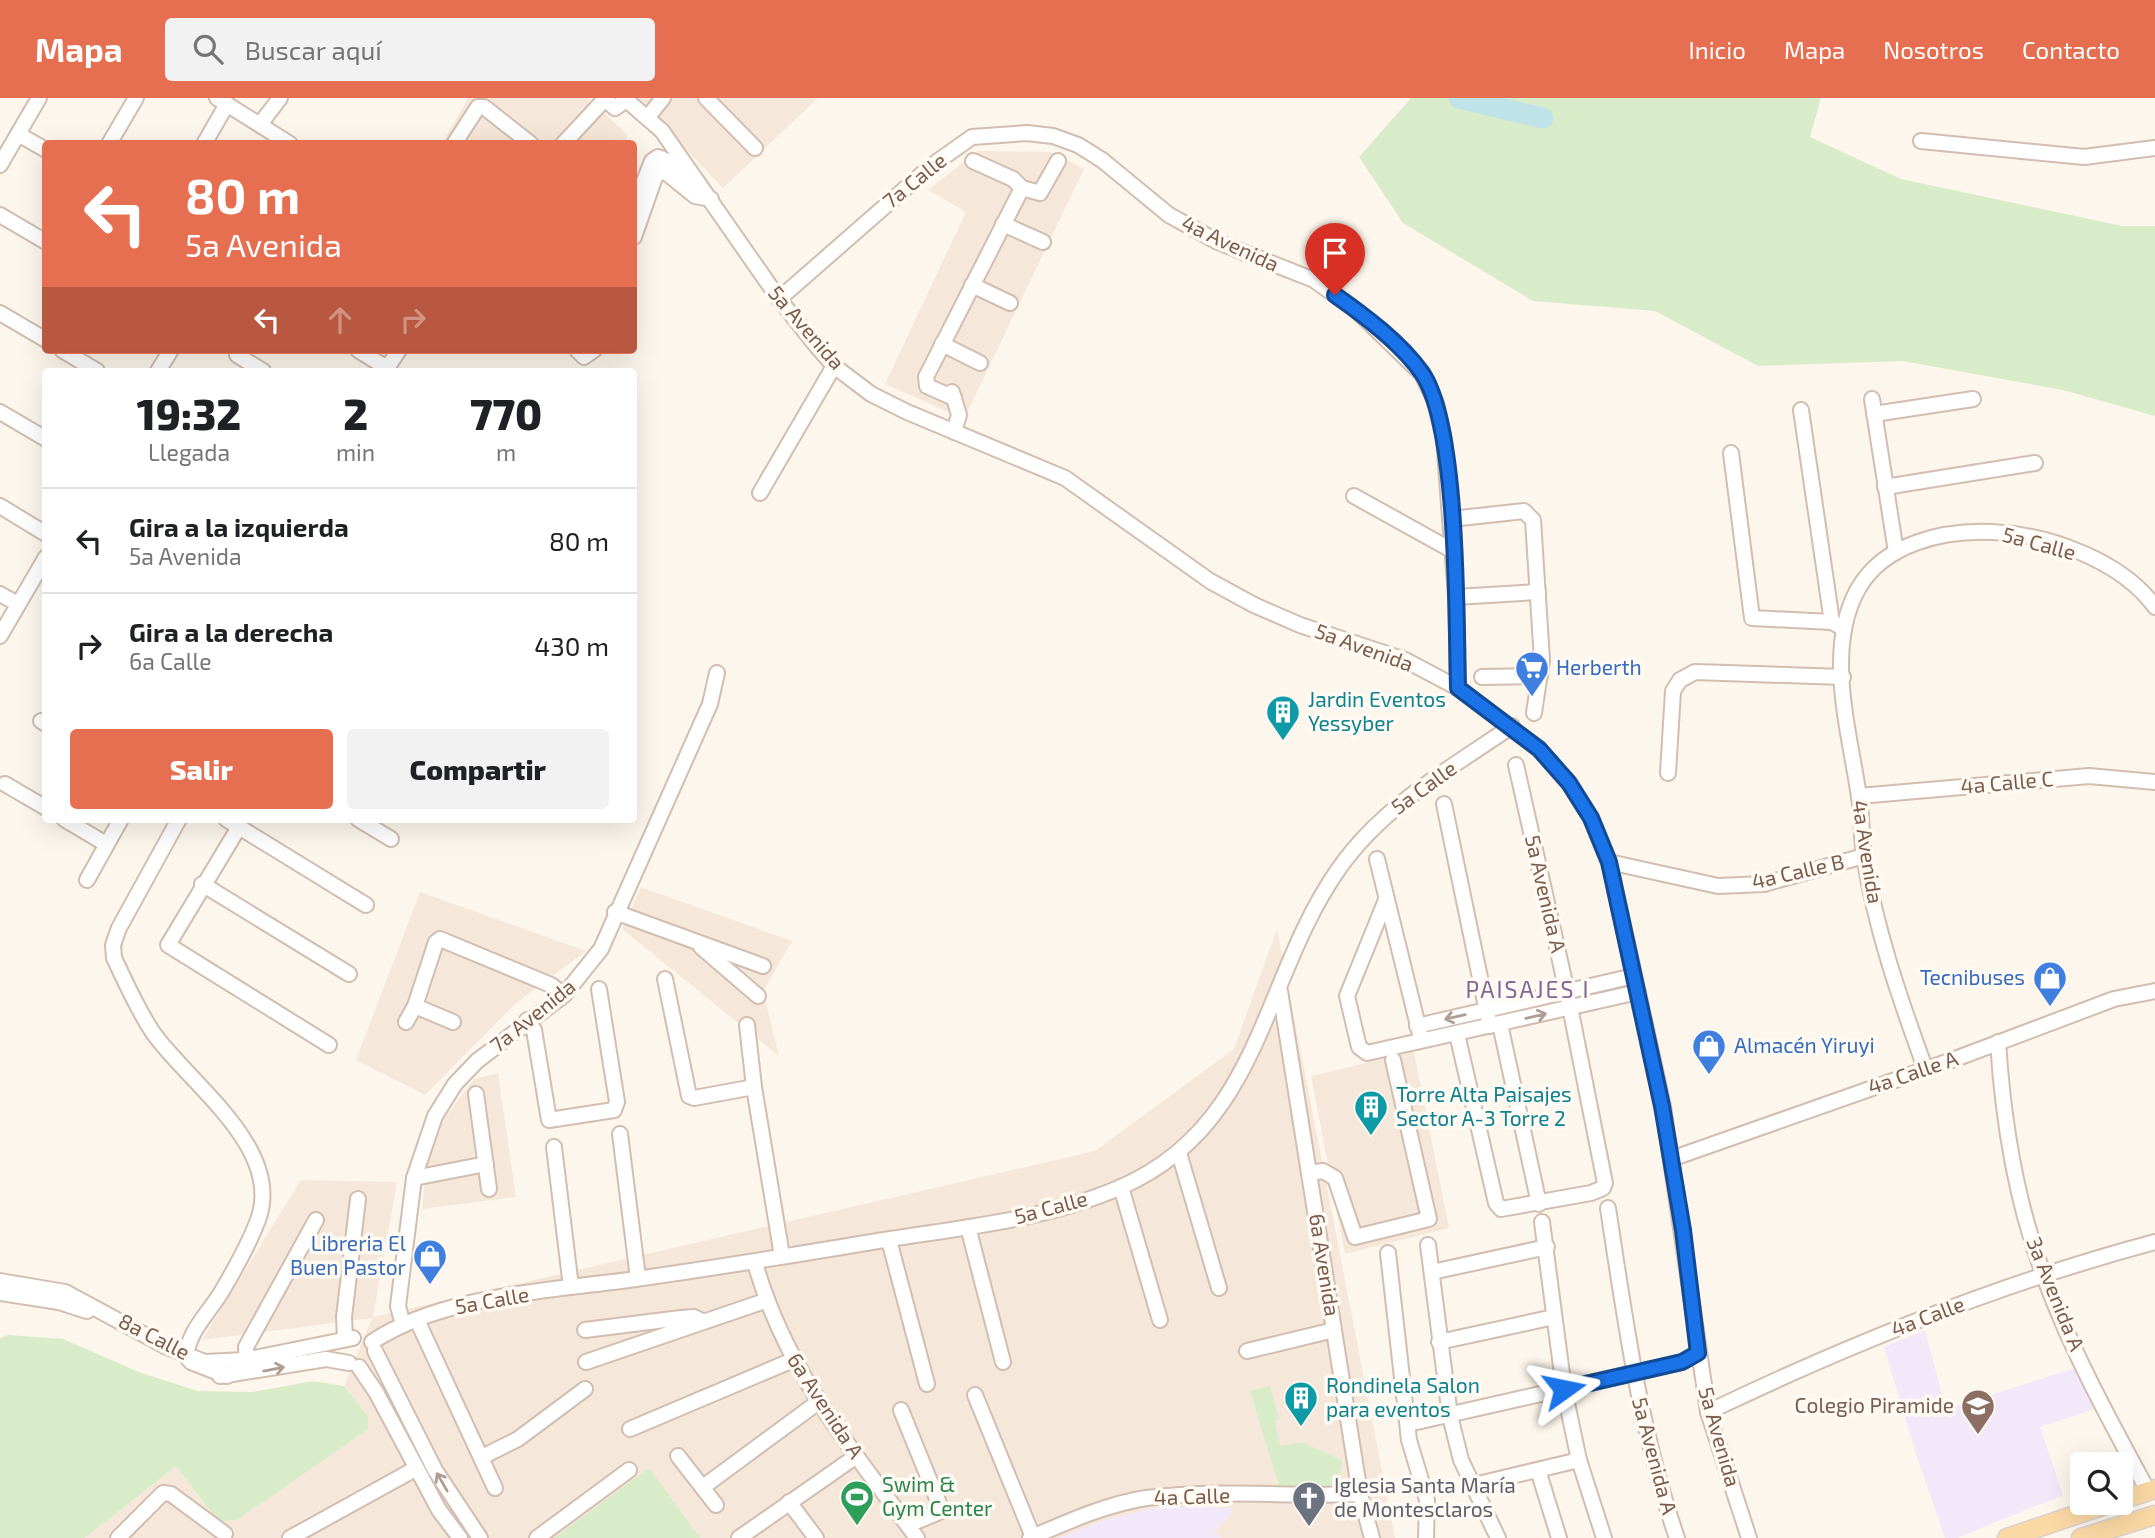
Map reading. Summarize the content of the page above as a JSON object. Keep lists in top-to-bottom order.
{
  "streets": {
    "street": [
      "7a Calle",
      "4a Avenida",
      "5a Avenida",
      "5a Calle",
      "4a Calle C",
      "4a Calle B",
      "5a Avenida A",
      "7a Avenida",
      "4a Calle A",
      "6a Avenida",
      "3a Avenida A",
      "4a Calle",
      "8a Calle",
      "6a Avenida A"
    ]
  },
  "crossings": [
    ["7a Calle", "4a Avenida"],
    ["7a Calle", "5a Avenida"],
    ["4a Avenida", "5a Avenida"],
    ["4a Avenida", "5a Calle"],
    ["4a Avenida", "4a Calle C"],
    ["4a Avenida", "4a Calle B"],
    ["4a Avenida", "4a Calle A"],
    ["5a Avenida", "5a Calle"],
    ["5a Avenida", "4a Calle B"],
    ["5a Avenida", "4a Calle A"],
    ["5a Avenida", "4a Calle"],
    ["5a Calle", "7a Avenida"],
    ["5a Calle", "6a Avenida"],
    ["5a Calle", "8a Calle"],
    ["5a Calle", "6a Avenida A"],
    ["4a Calle A", "3a Avenida A"],
    ["6a Avenida", "4a Calle"],
    ["3a Avenida A", "4a Calle"]
  ],
  "districts": ["PAISAJES I"],
  "places": {
    "supermarket": ["Herberth"],
    "building": ["Jardin Eventos Yessyber", "Torre Alta Paisajes Sector A-3 Torre 2", "Rondinela Salon para eventos"],
    "shop": ["Tecnibuses", "Almacén Yiruyi", "Libreria El Buen Pastor"],
    "school or university": ["Colegio Piramide"],
    "sports": ["Swim & Gym Center"],
    "church": ["Iglesia Santa María de Montesclaros"]
  },
  "page": {
    "header": "Mapa",
    "search": "Buscar aquí",
    "nav": [
      "Inicio",
      "Mapa",
      "Nosotros",
      "Contacto"
    ],
    "turn": ["80 m", "5a Avenida"],
    "eta": [
      "19:32",
      "Llegada",
      "2",
      "min",
      "770",
      "m"
    ],
    "list": [
      {
        "name": "Gira a la izquierda",
        "note": "5a Avenida",
        "value": "80 m"
      },
      {
        "name": "Gira a la derecha",
        "note": "6a Calle",
        "value": "430 m"
      }
    ],
    "buttons": ["Salir", "Compartir"]
  }
}
